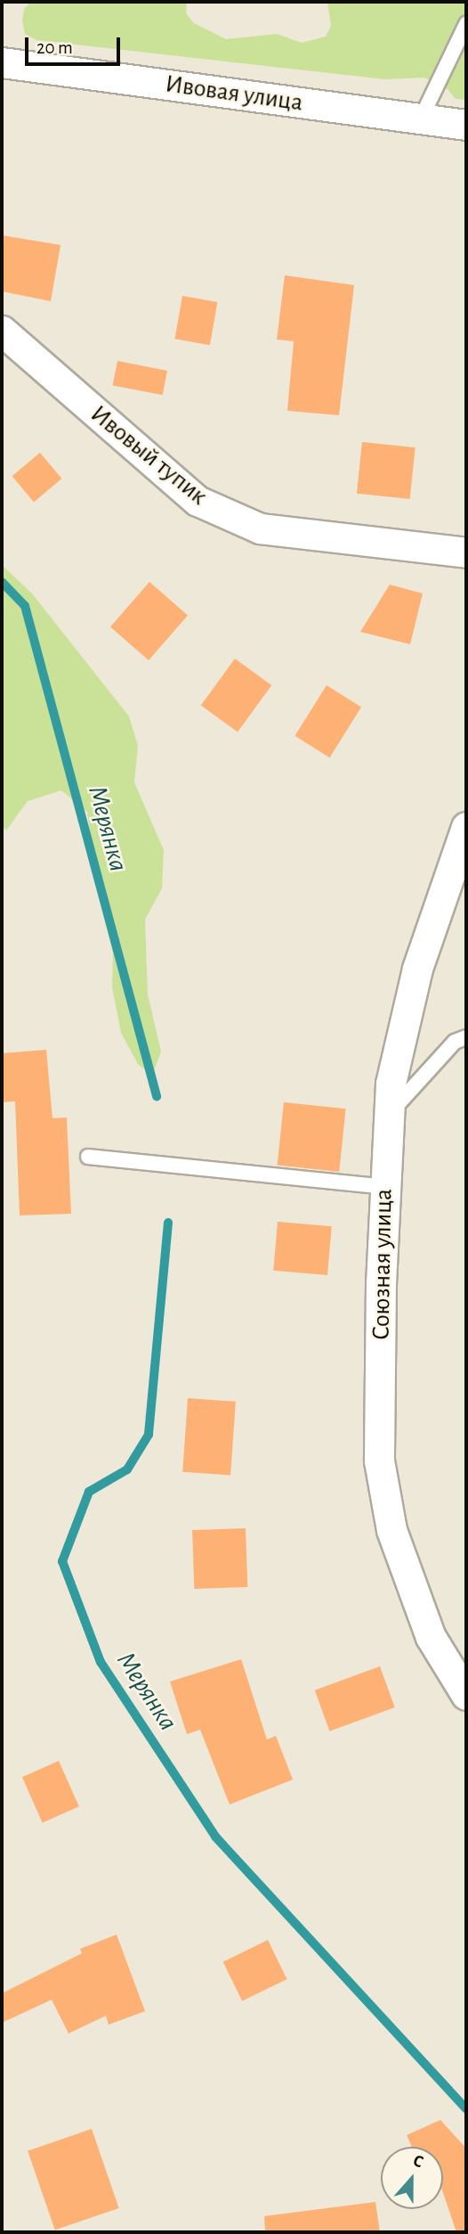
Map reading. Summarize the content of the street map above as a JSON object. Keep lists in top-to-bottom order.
{
  "streets": {
    "street": ["Ивовая улица", "Ивовый тупик", "Союзная улица"]
  },
  "water": ["Мерянка"],
  "scale_bar": "20 m",
  "north": "top"
}
